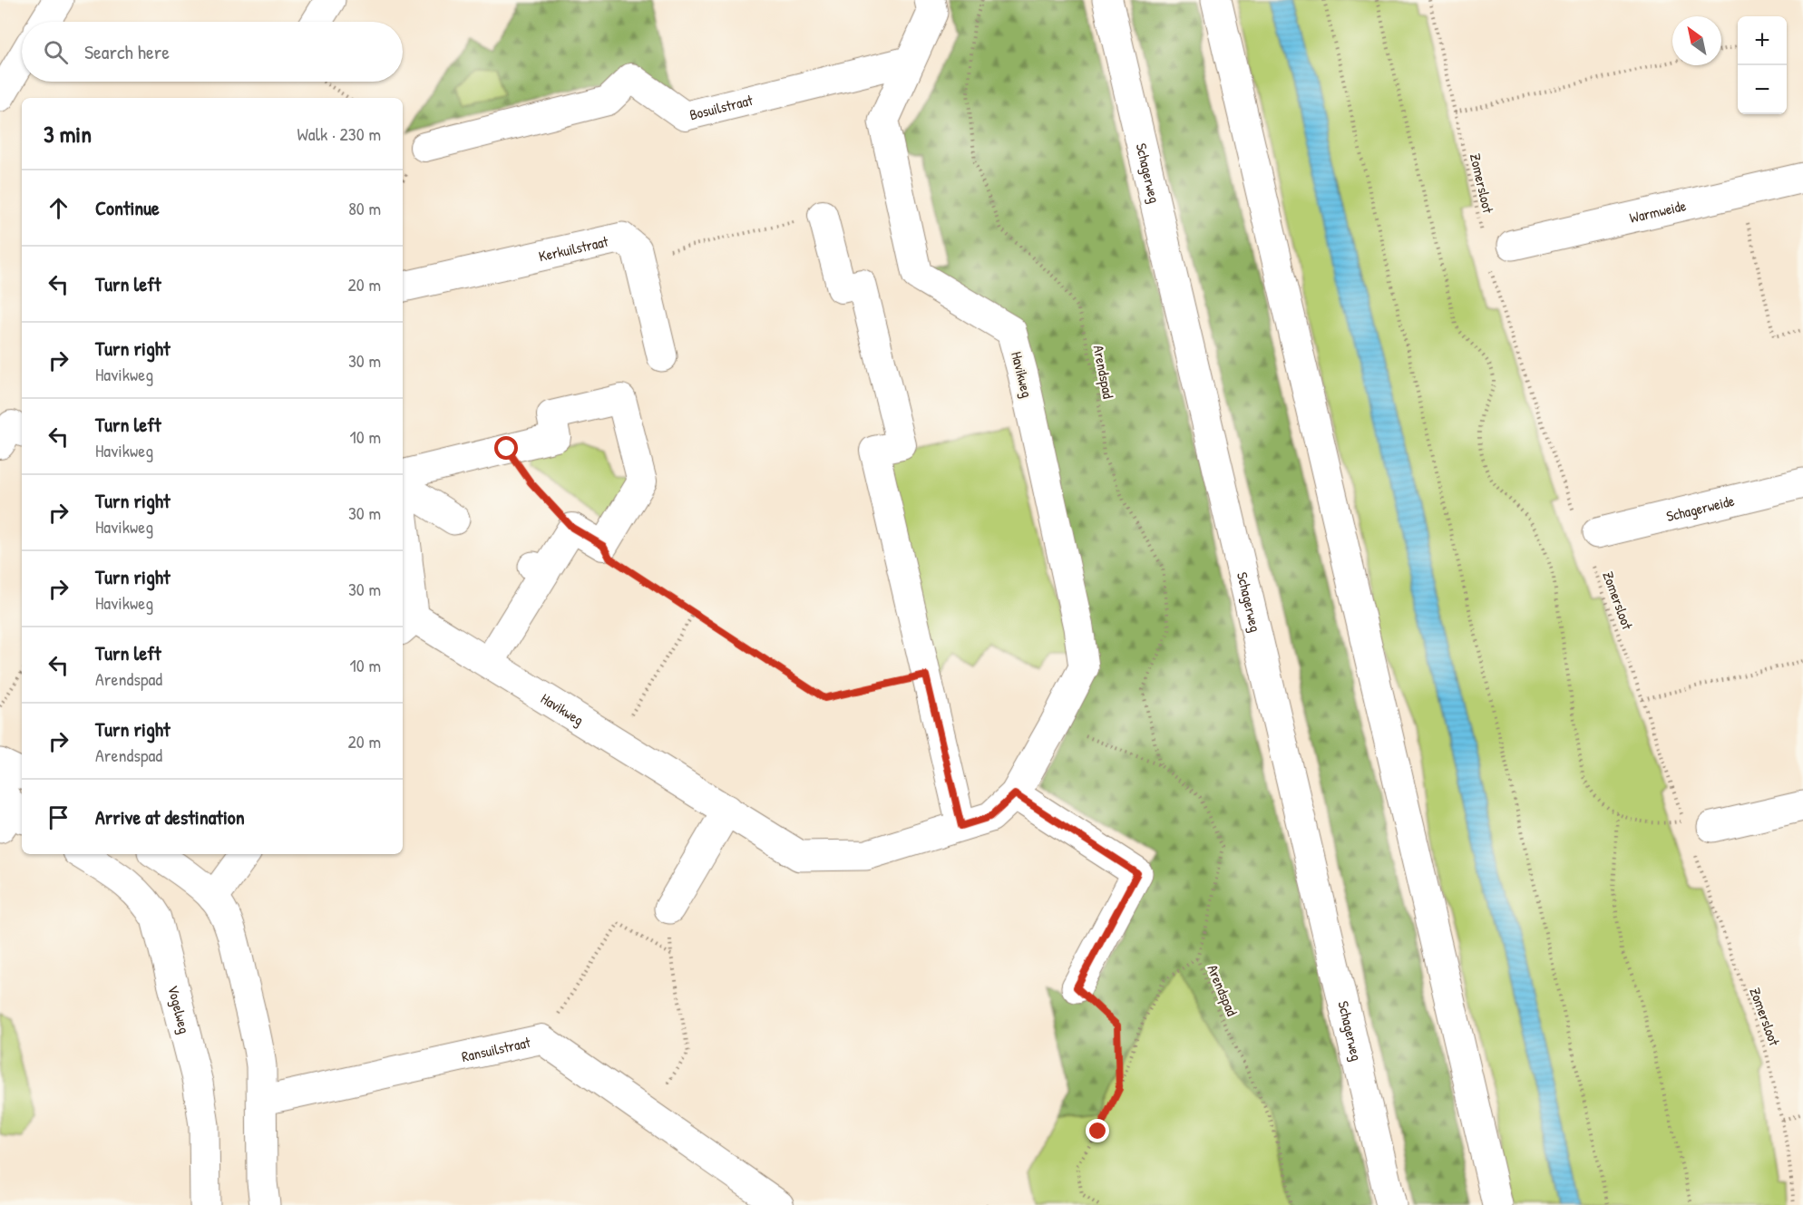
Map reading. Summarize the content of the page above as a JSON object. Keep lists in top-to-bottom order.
{
  "streets": {
    "street": [
      "Bosuilstraat",
      "Schagerweg",
      "Warmweide",
      "Kerkuilstraat",
      "Havikweg",
      "Schagerweide",
      "Vogelweg",
      "Ransuilstraat"
    ],
    "path": ["Zomersloot", "Arendspad"]
  },
  "crossings": [
    ["Bosuilstraat", "Havikweg"],
    ["Zomersloot", "Warmweide"],
    ["Zomersloot", "Schagerweide"],
    ["Arendspad", "Havikweg"]
  ],
  "north": "top left",
  "page": {
    "map_buttons": ["+", "−"],
    "search": "Search here",
    "heading": ["3 min", "Walk · 230 m"],
    "list": [
      ["Continue", "80 m"],
      ["Turn left", "20 m"],
      ["Turn right", "Havikweg", "30 m"],
      ["Turn left", "Havikweg", "10 m"],
      ["Turn right", "Havikweg", "30 m"],
      ["Turn right", "Havikweg", "30 m"],
      ["Turn left", "Arendspad", "10 m"],
      ["Turn right", "Arendspad", "20 m"],
      "Arrive at destination"
    ]
  }
}
